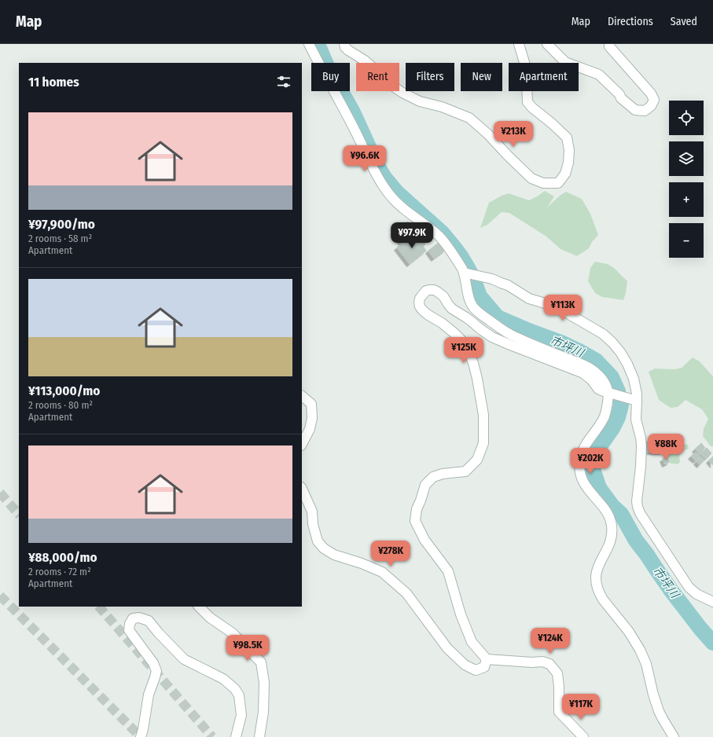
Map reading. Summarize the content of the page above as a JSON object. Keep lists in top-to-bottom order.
{
  "water": ["市坪川"],
  "page": {
    "header": "Map",
    "nav": ["Map", "Directions", "Saved"],
    "chip": [
      "Buy",
      "Rent",
      "Filters",
      "New",
      "Apartment"
    ],
    "heading": "11 homes",
    "map_buttons": ["+", "−"],
    "list": [
      {
        "name": "¥97,900/mo",
        "note": "2 rooms · 58 m² · Apartment"
      },
      {
        "name": "¥113,000/mo",
        "note": "2 rooms · 80 m² · Apartment"
      },
      {
        "name": "¥88,000/mo",
        "note": "2 rooms · 72 m² · Apartment"
      }
    ],
    "price": [
      "¥213K",
      "¥96.6K",
      "¥97.9K",
      "¥113K",
      "¥125K",
      "¥88K",
      "¥202K",
      "¥278K",
      "¥124K",
      "¥98.5K",
      "¥117K"
    ]
  }
}
